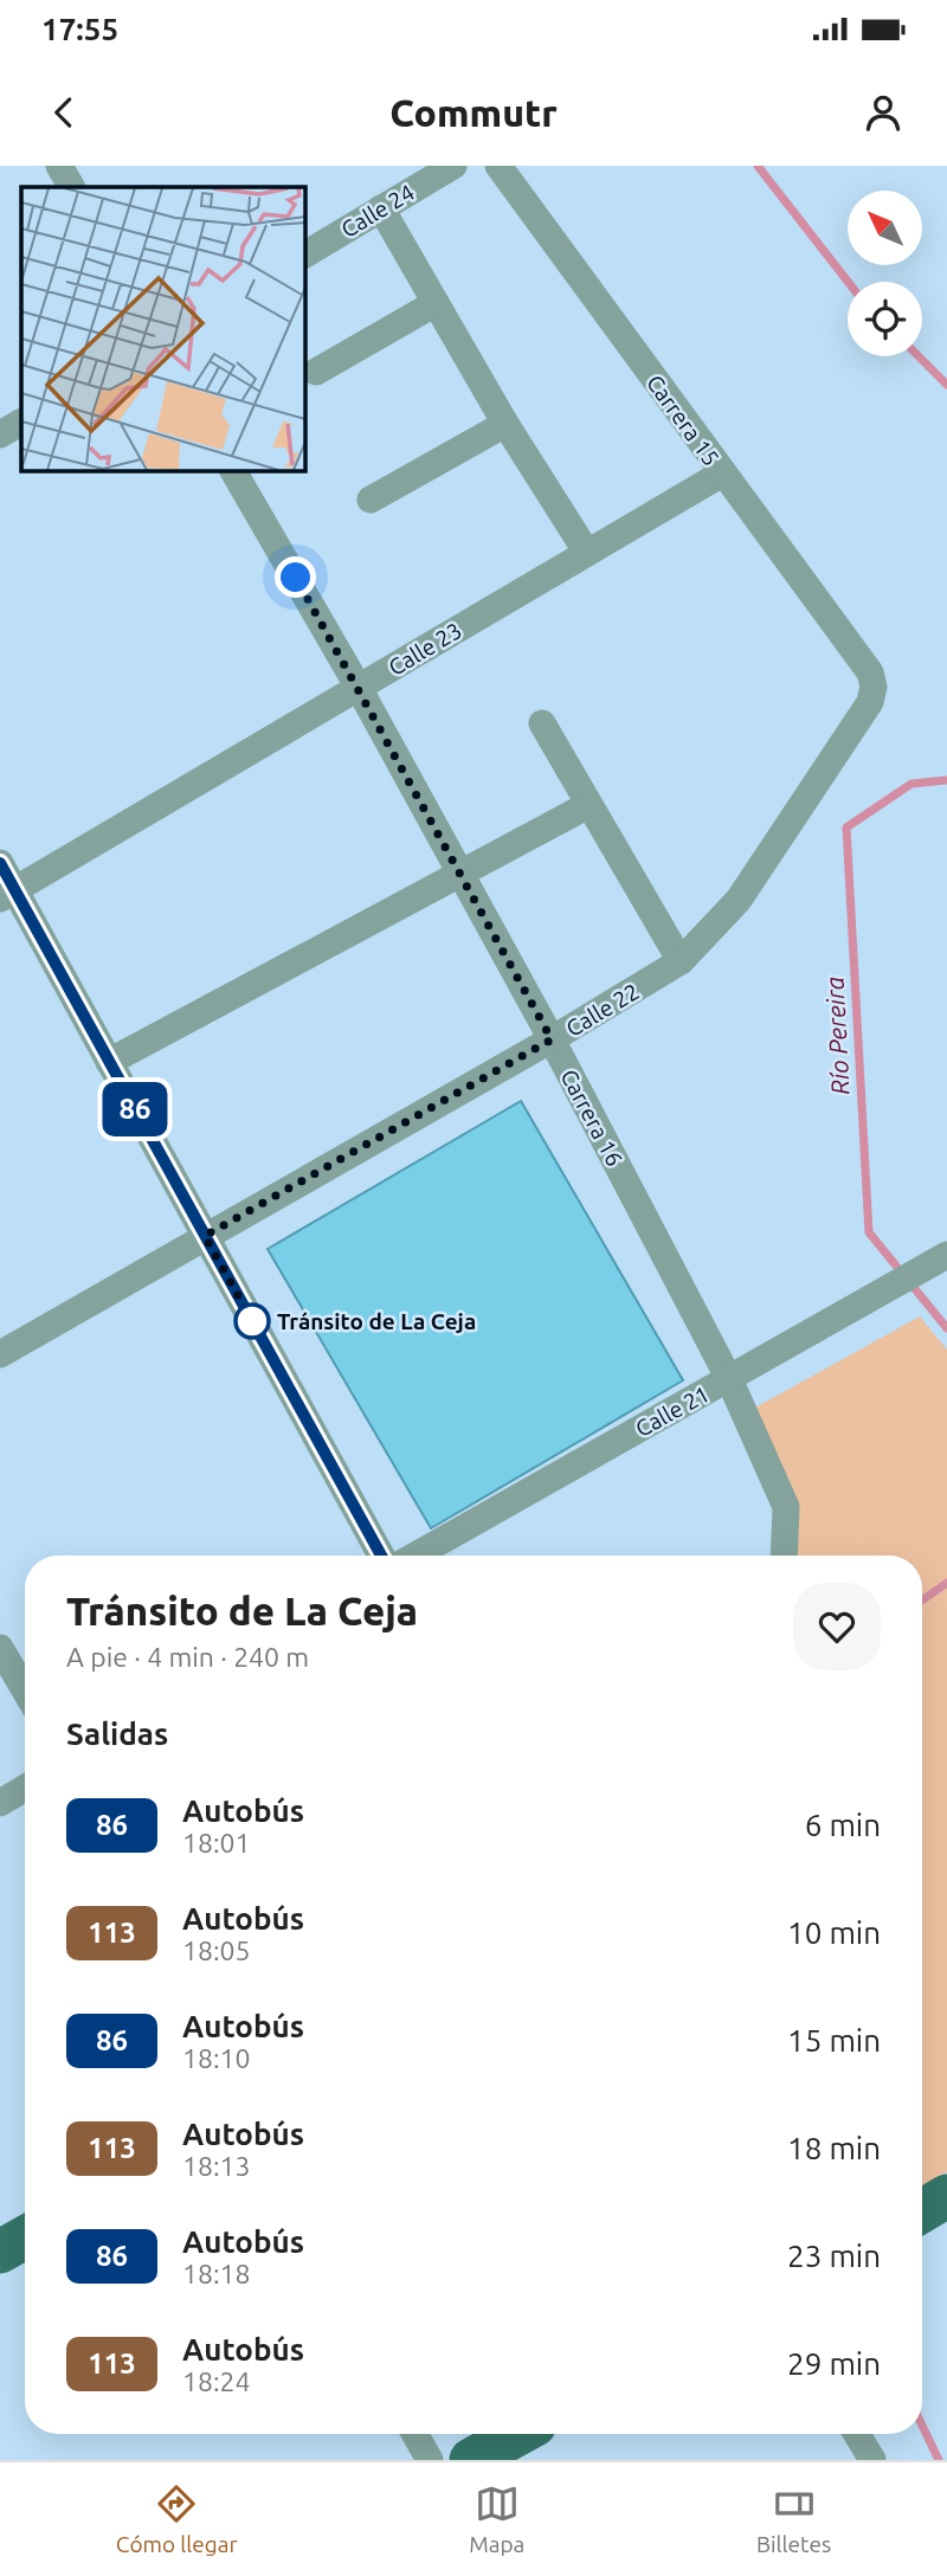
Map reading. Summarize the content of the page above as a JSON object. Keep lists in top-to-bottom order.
{
  "streets": {
    "street": [
      "Calle 24",
      "Carrera 15",
      "Calle 23",
      "Calle 22",
      "Carrera 16",
      "Calle 21"
    ]
  },
  "crossings": [
    ["Carrera 15", "Calle 23"],
    ["Carrera 15", "Calle 22"],
    ["Calle 23", "Carrera 16"],
    ["Calle 22", "Carrera 16"],
    ["Carrera 16", "Calle 21"]
  ],
  "water": ["Río Pereira"],
  "places": ["Tránsito de La Ceja"],
  "lines": ["bus line 86"],
  "north": "top left",
  "page": {
    "status": "17:55",
    "header": "Commutr",
    "on_map": "86",
    "heading": [
      ["Tránsito de La Ceja", "A pie · 4 min · 240 m"],
      "Salidas"
    ],
    "list": [
      {
        "mark": "86",
        "name": "Autobús",
        "note": "18:01",
        "value": "6 min"
      },
      {
        "mark": "113",
        "name": "Autobús",
        "note": "18:05",
        "value": "10 min"
      },
      {
        "mark": "86",
        "name": "Autobús",
        "note": "18:10",
        "value": "15 min"
      },
      {
        "mark": "113",
        "name": "Autobús",
        "note": "18:13",
        "value": "18 min"
      },
      {
        "mark": "86",
        "name": "Autobús",
        "note": "18:18",
        "value": "23 min"
      },
      {
        "mark": "113",
        "name": "Autobús",
        "note": "18:24",
        "value": "29 min"
      }
    ],
    "tabs": ["Cómo llegar", "Mapa", "Billetes"]
  }
}
